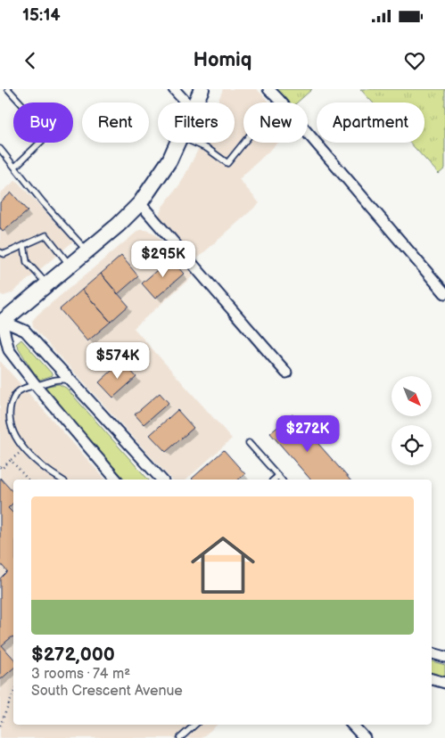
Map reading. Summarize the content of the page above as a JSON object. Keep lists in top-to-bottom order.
{
  "north": "bottom right",
  "page": {
    "status": "15:14",
    "header": "Homiq",
    "chip": [
      "Buy",
      "Rent",
      "Filters",
      "New",
      "Apartment"
    ],
    "price": ["$295K", "$574K", "$272K"],
    "list": [
      {
        "name": "$272,000",
        "note": "3 rooms · 74 m² · South Crescent Avenue"
      }
    ]
  }
}
